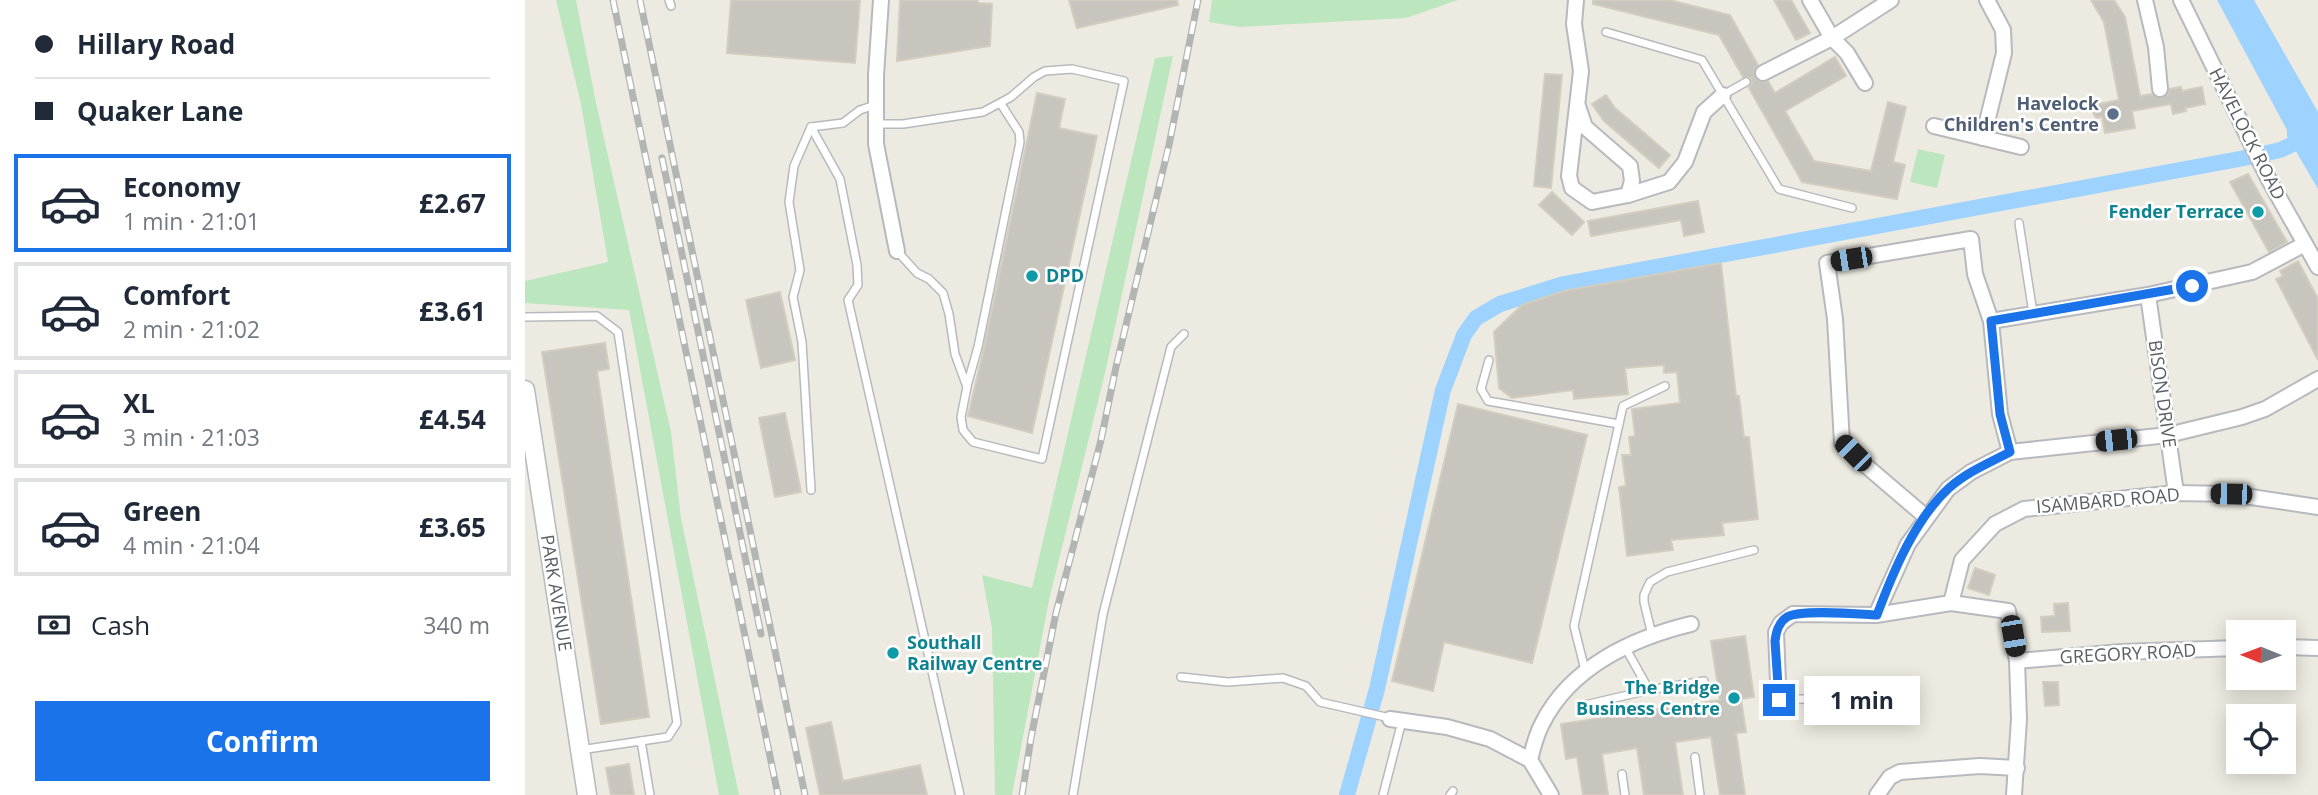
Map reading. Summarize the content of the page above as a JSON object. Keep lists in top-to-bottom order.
{
  "streets": {
    "street": [
      "HAVELOCK ROAD",
      "BISON DRIVE",
      "ISAMBARD ROAD",
      "PARK AVENUE",
      "GREGORY ROAD"
    ]
  },
  "crossings": [
    ["BISON DRIVE", "ISAMBARD ROAD"]
  ],
  "places": [
    "Havelock Children's Centre",
    "Fender Terrace",
    "DPD",
    "Southall Railway Centre",
    "The Bridge Business Centre"
  ],
  "north": "left",
  "page": {
    "banner": ["Hillary Road", "Quaker Lane"],
    "list": [
      {
        "name": "Economy",
        "note": "1 min · 21:01",
        "value": "£2.67"
      },
      {
        "name": "Comfort",
        "note": "2 min · 21:02",
        "value": "£3.61"
      },
      {
        "name": "XL",
        "note": "3 min · 21:03",
        "value": "£4.54"
      },
      {
        "name": "Green",
        "note": "4 min · 21:04",
        "value": "£3.65"
      }
    ],
    "pay": ["Cash", "340 m"],
    "bubble": "1 min",
    "buttons": "Confirm"
  }
}
